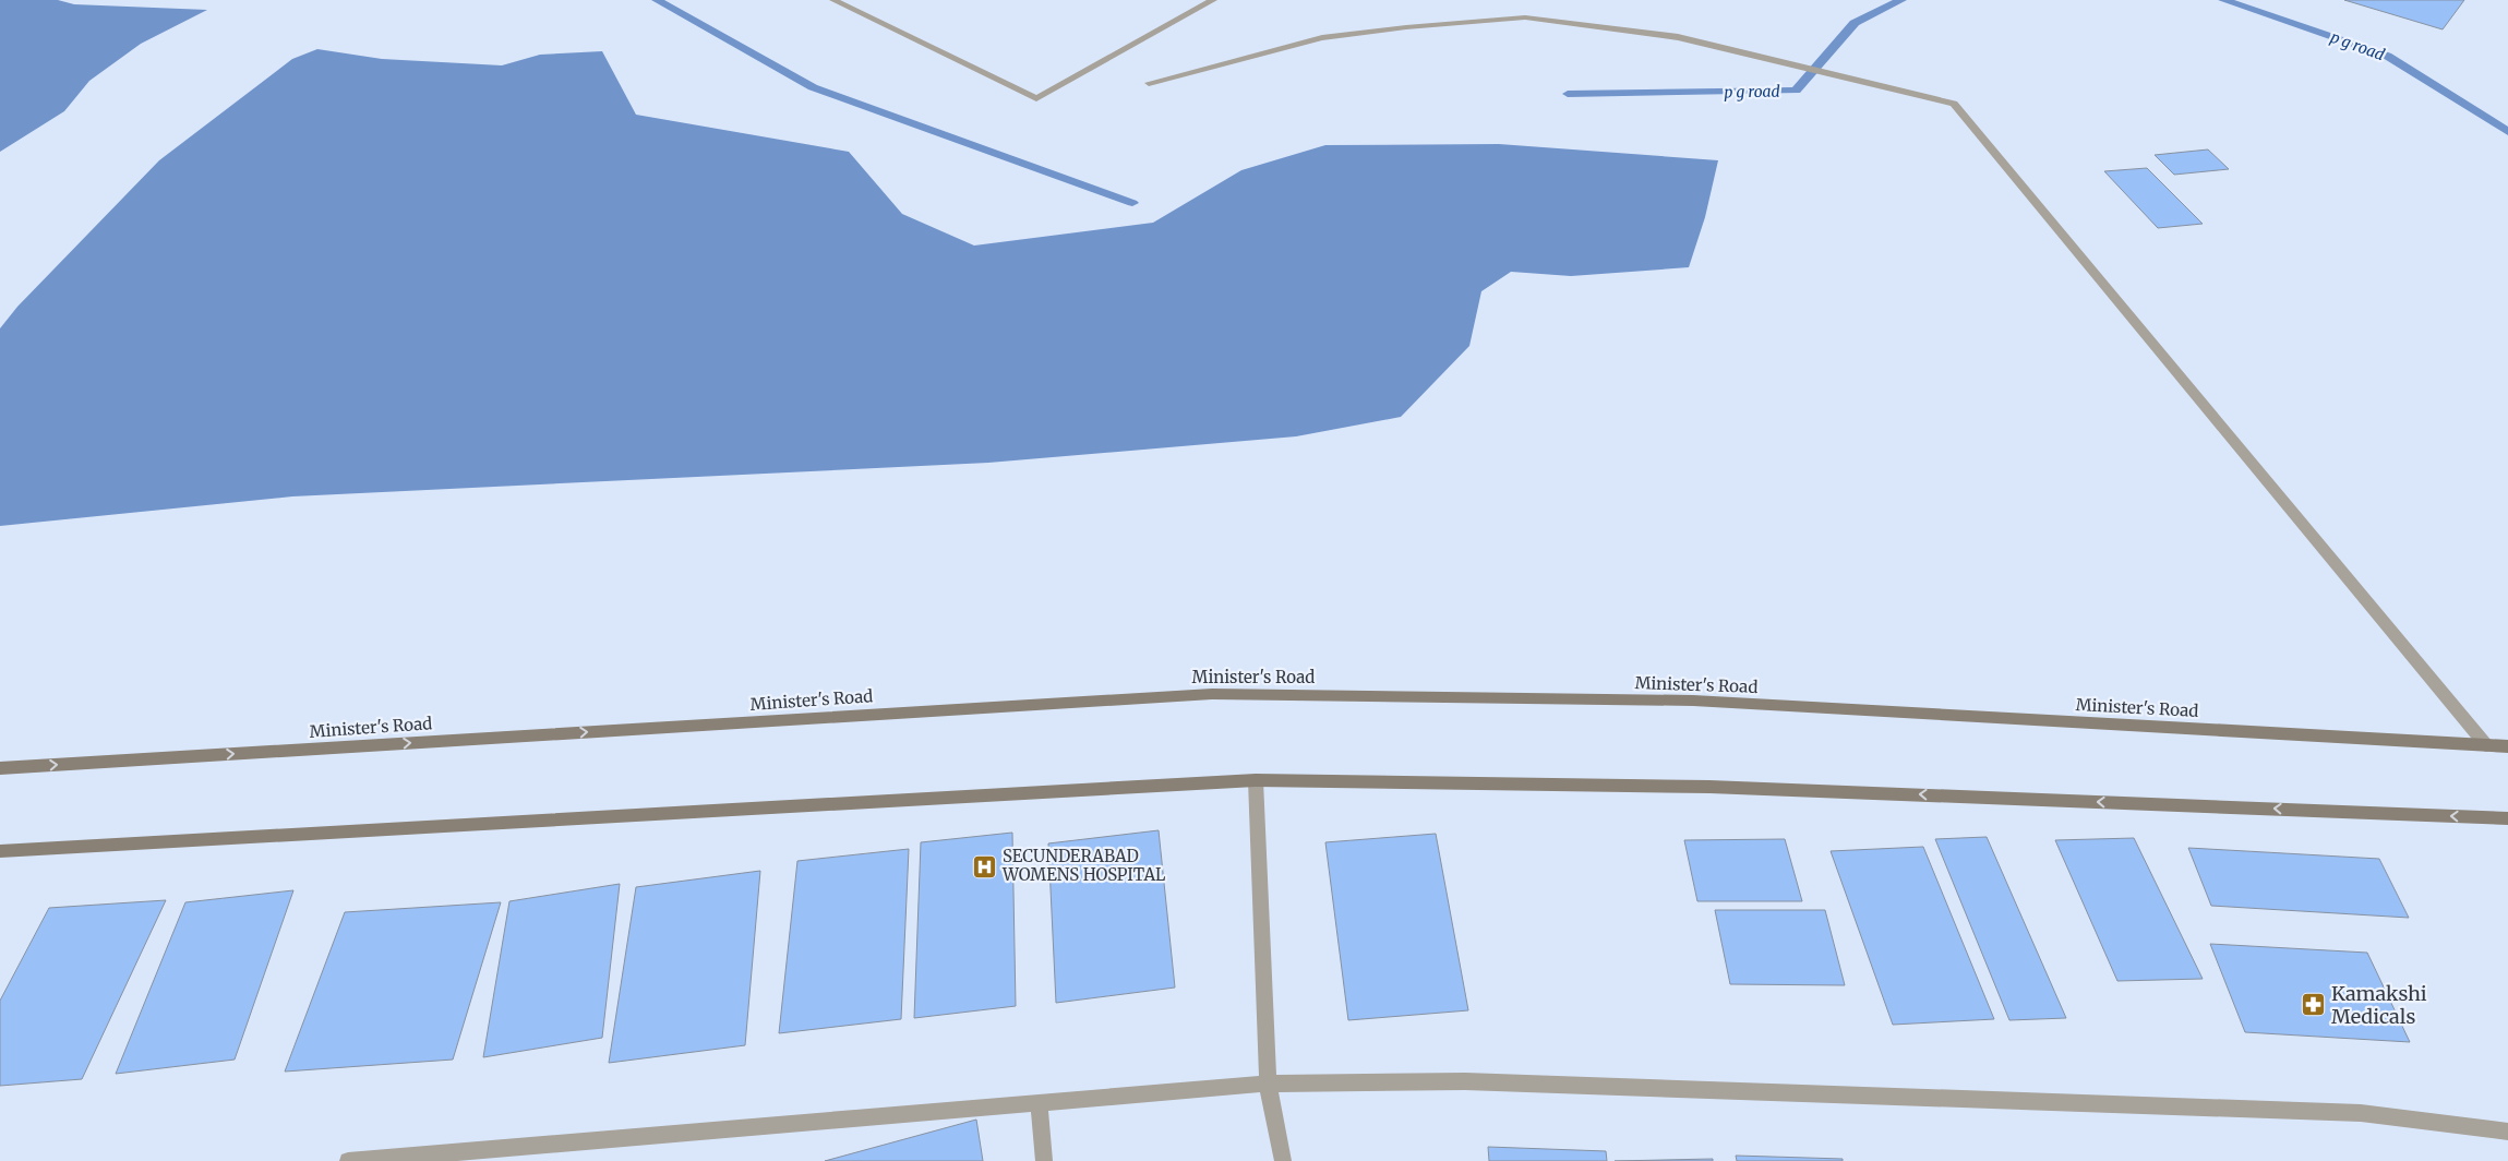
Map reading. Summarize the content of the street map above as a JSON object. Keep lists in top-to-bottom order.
{
  "streets": {
    "main road": ["Minister's Road"]
  },
  "water": ["p g road"],
  "places": {
    "hospital": ["SECUNDERABAD WOMENS HOSPITAL"],
    "pharmacy": ["Kamakshi Medicals"]
  }
}
